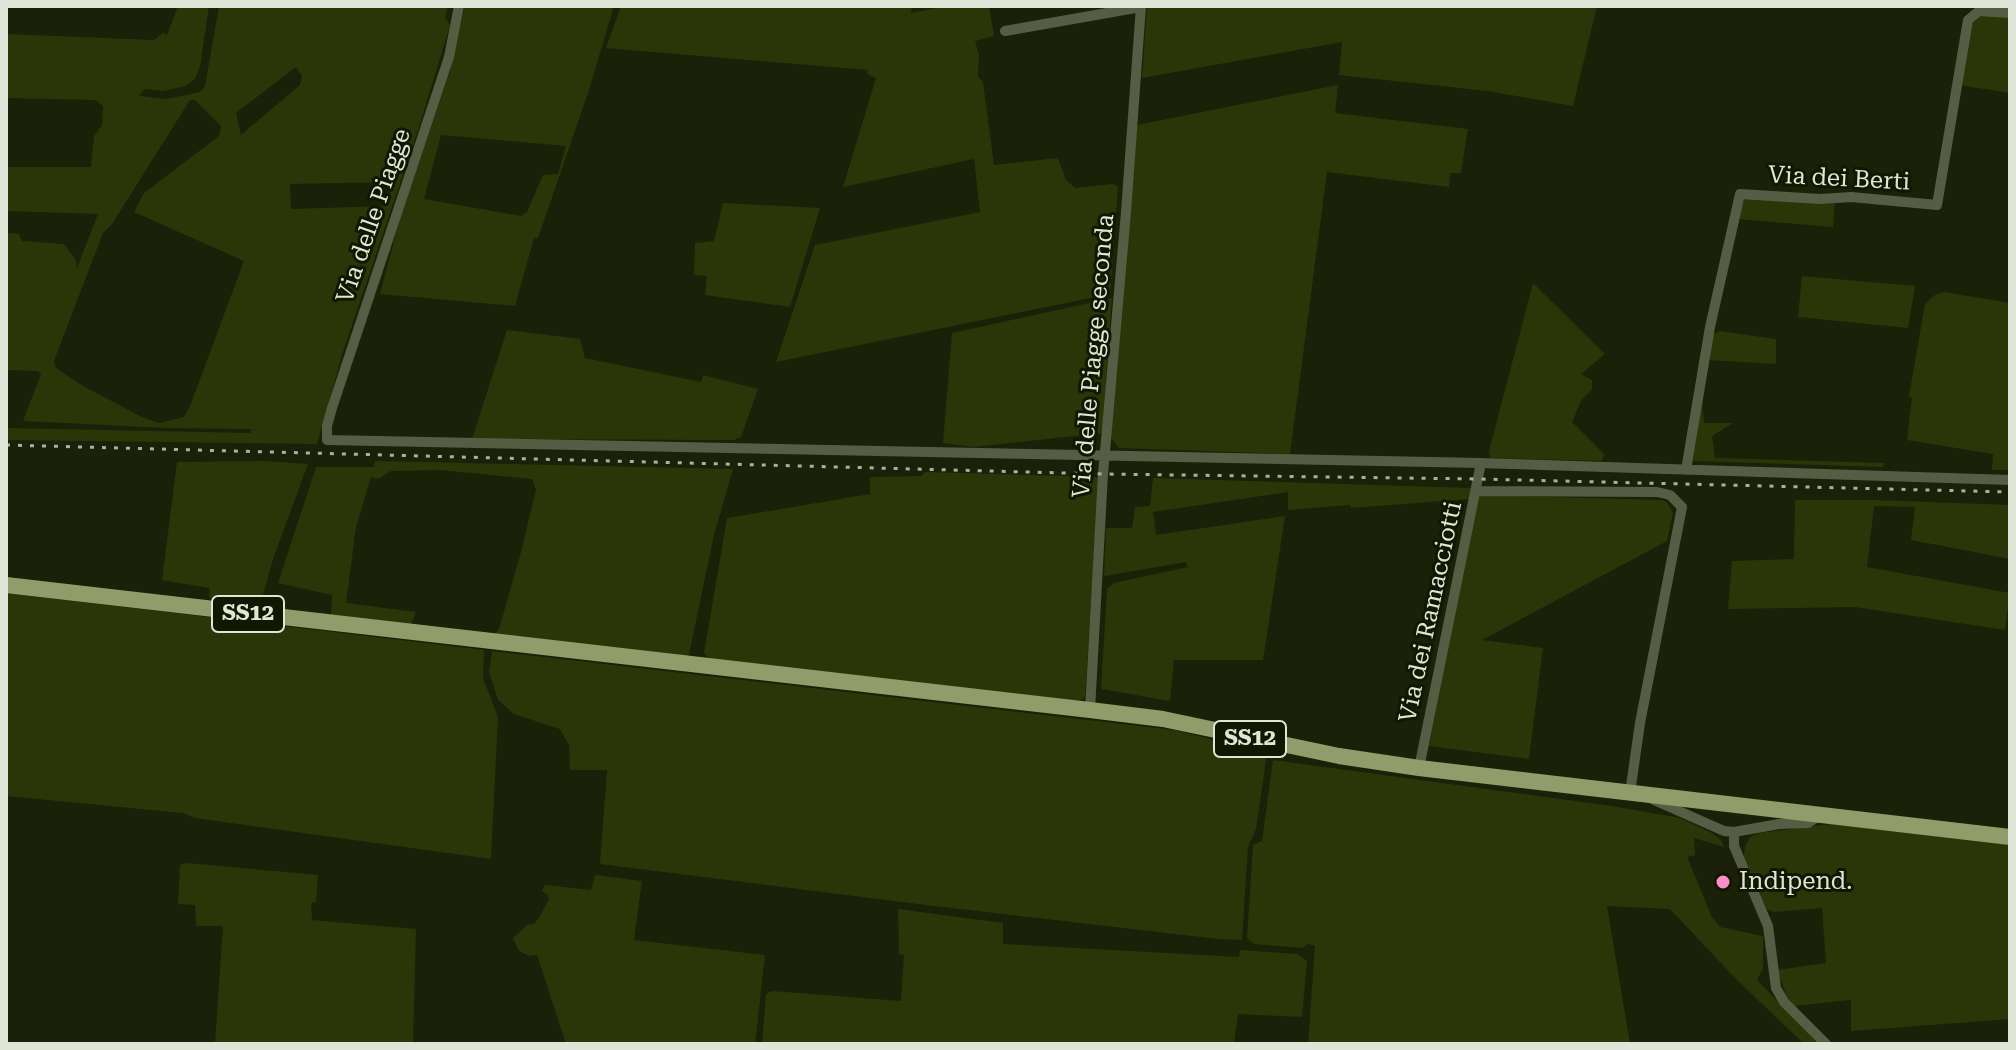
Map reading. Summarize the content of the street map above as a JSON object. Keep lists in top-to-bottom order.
{
  "streets": {
    "main road": ["SS12"],
    "street": [
      "Via dei Berti",
      "Via delle Piagge",
      "Via delle Piagge seconda",
      "Via dei Ramacciotti"
    ]
  },
  "crossings": [
    ["Via delle Piagge", "Via delle Piagge seconda"],
    ["Via delle Piagge seconda", "SS12"],
    ["Via dei Ramacciotti", "SS12"]
  ],
  "places": ["Indipend."]
}
